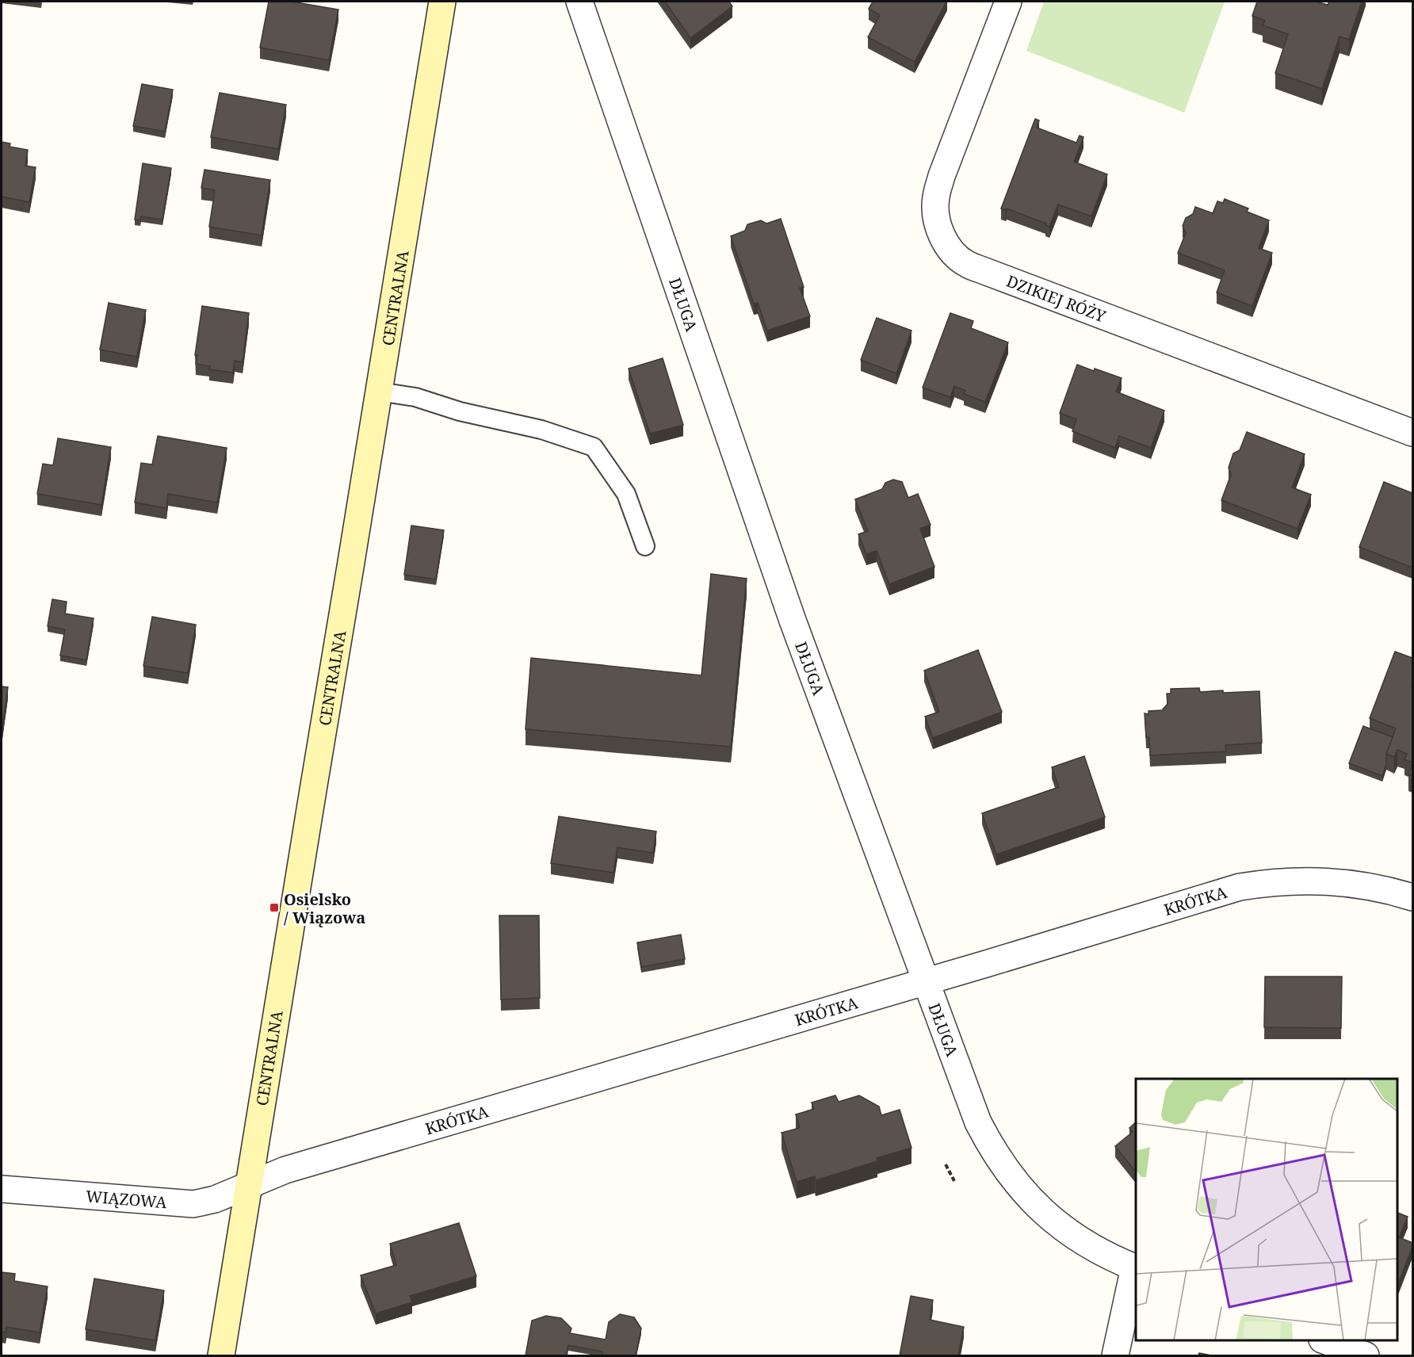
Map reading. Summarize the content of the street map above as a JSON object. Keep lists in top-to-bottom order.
{
  "streets": {
    "street": [
      "CENTRALNA",
      "DZIKIEJ RÓŻY",
      "DŁUGA",
      "KRÓTKA",
      "WIĄZOWA"
    ]
  },
  "crossings": [
    ["CENTRALNA", "KRÓTKA"],
    ["CENTRALNA", "WIĄZOWA"],
    ["DŁUGA", "KRÓTKA"],
    ["KRÓTKA", "WIĄZOWA"]
  ],
  "places": {
    "transit": ["Osielsko / Wiązowa"]
  }
}
